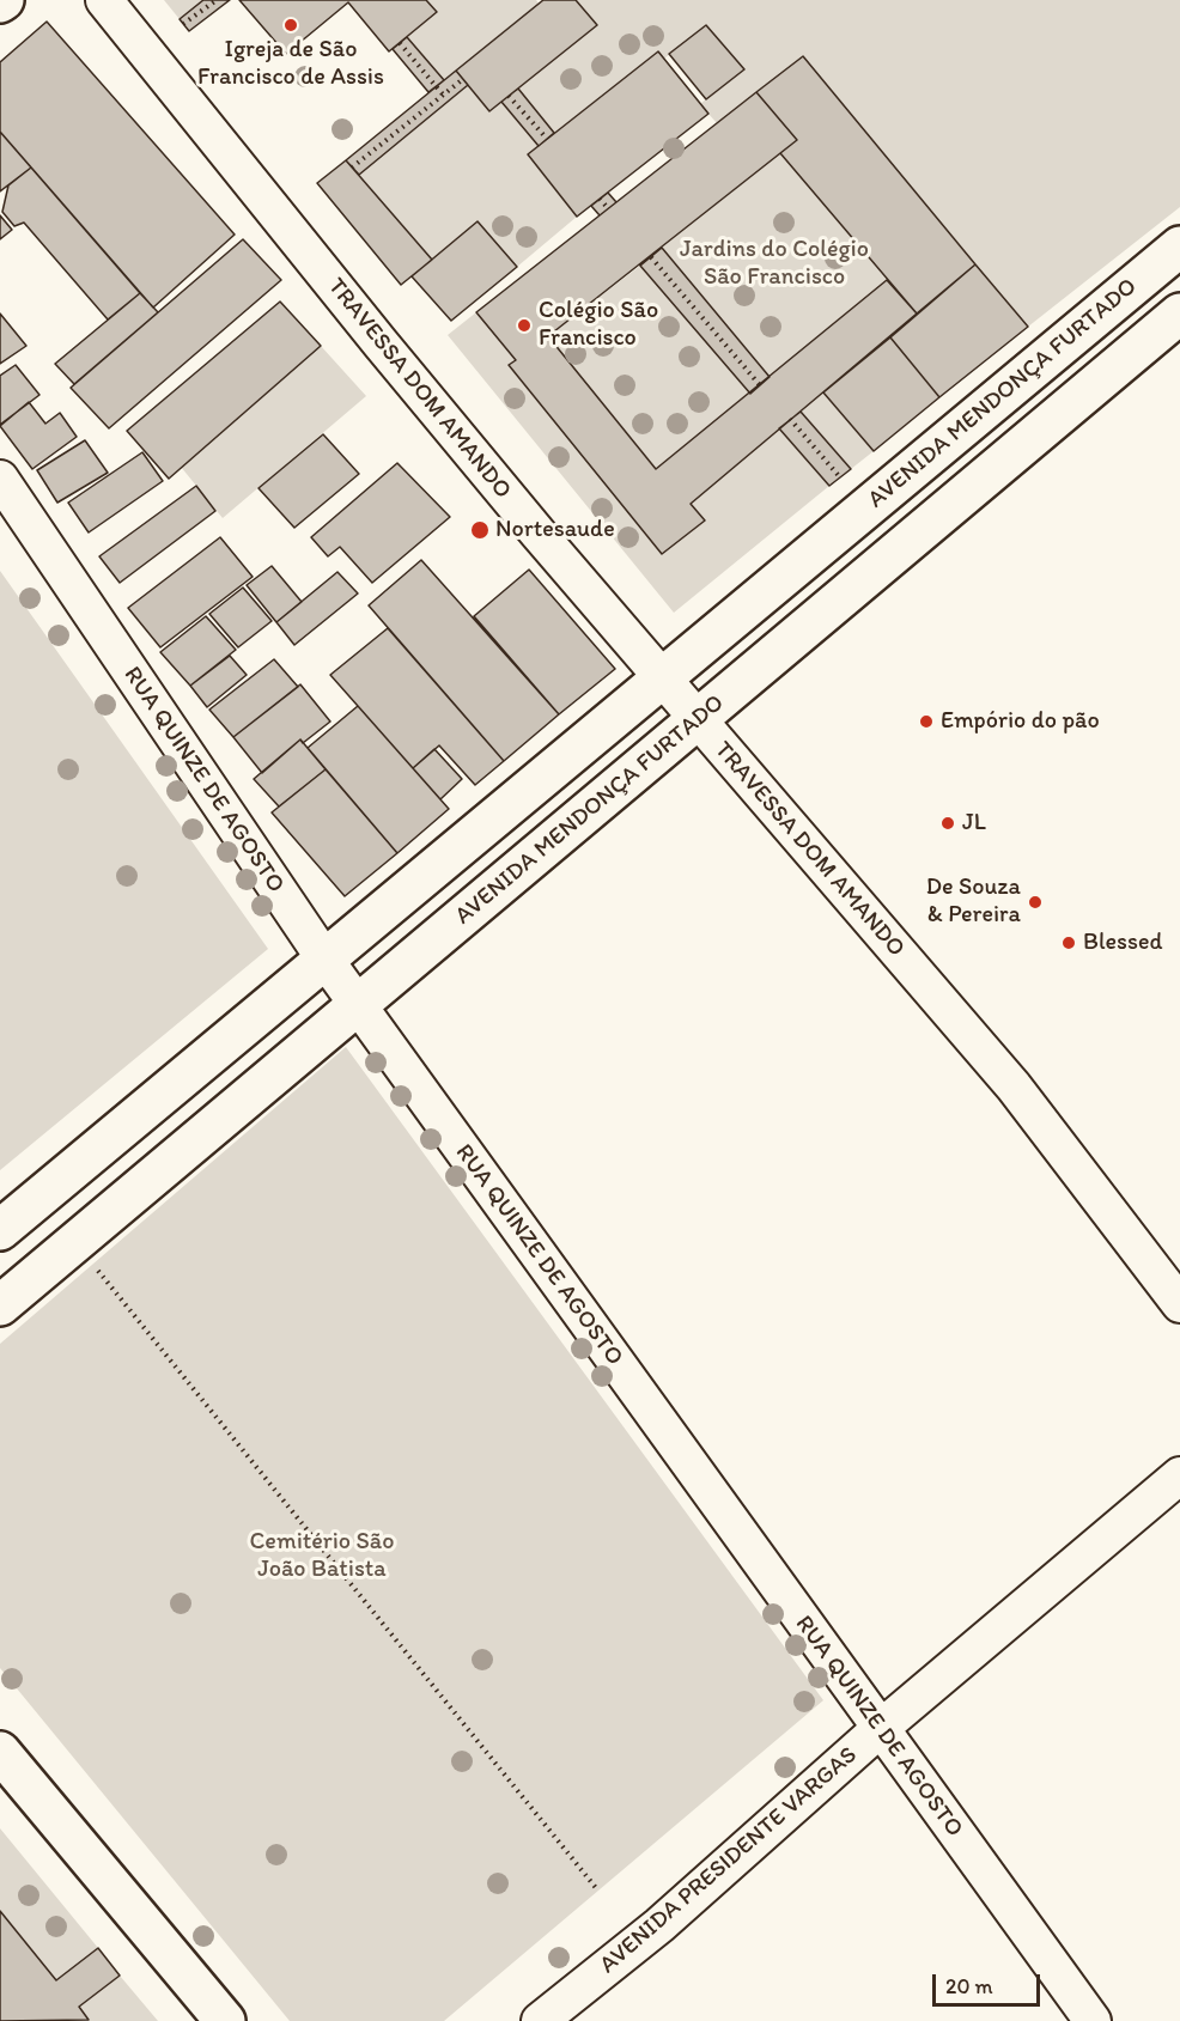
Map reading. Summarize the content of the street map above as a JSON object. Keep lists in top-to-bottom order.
{
  "streets": {
    "main road": ["AVENIDA MENDONÇA FURTADO"],
    "street": ["TRAVESSA DOM AMANDO", "RUA QUINZE DE AGOSTO", "AVENIDA PRESIDENTE VARGAS"]
  },
  "crossings": [
    ["TRAVESSA DOM AMANDO", "AVENIDA MENDONÇA FURTADO"],
    ["AVENIDA MENDONÇA FURTADO", "RUA QUINZE DE AGOSTO"],
    ["RUA QUINZE DE AGOSTO", "AVENIDA PRESIDENTE VARGAS"]
  ],
  "parks": ["Jardins do Colégio São Francisco", "Cemitério São João Batista"],
  "places": [
    "Igreja de São Francisco de Assis",
    "Colégio São Francisco",
    "Nortesaude",
    "Empório do pão",
    "JL",
    "De Souza & Pereira",
    "Blessed"
  ],
  "scale_bar": "20 m"
}
